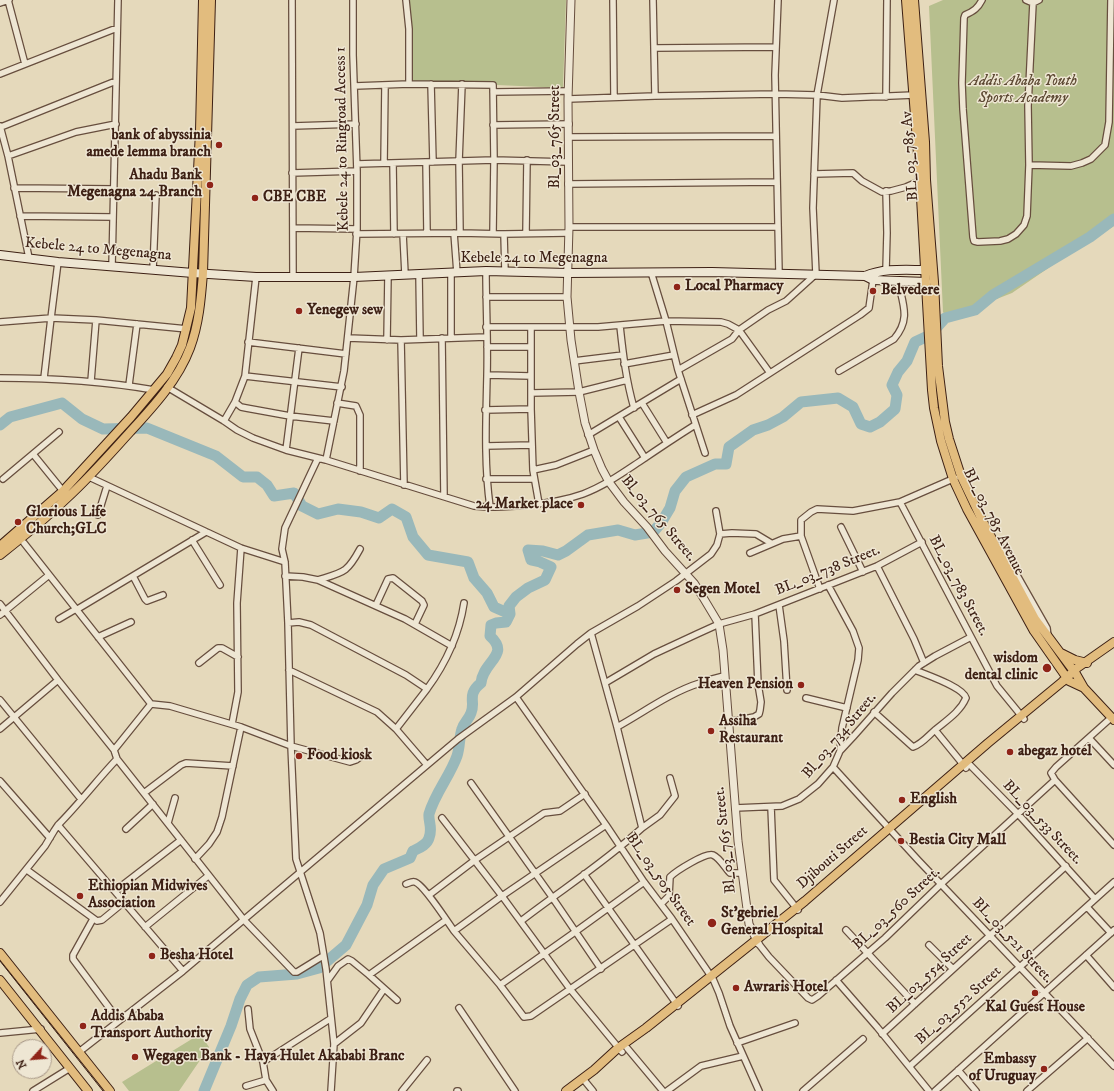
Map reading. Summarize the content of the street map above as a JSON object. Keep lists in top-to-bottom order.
{
  "streets": {
    "main road": [
      "BL_03_785 Av",
      "Kebele 24 to Megenagna",
      "BL_03_785 Avenue",
      "Djibouti Street"
    ],
    "street": [
      "Bl_03_765 Street",
      "Kebele 24 to Ringroad Access 1",
      "Bl_03_765 Street.",
      "BL_03_738 Street.",
      "BL_03_783 Street.",
      "Bl_03_734 Street.",
      "BL_03_533 Street.",
      "BL_03_505 Street",
      "BL_03_560 Street.",
      "BL_03_521 Street.",
      "BL_03_554 Street",
      "BL_03_552 Street"
    ]
  },
  "crossings": [
    ["Bl_03_765 Street", "Kebele 24 to Megenagna"],
    ["Bl_03_765 Street", "Bl_03_765 Street."],
    ["Kebele 24 to Ringroad Access 1", "Kebele 24 to Megenagna"],
    ["BL_03_785 Av", "BL_03_785 Avenue"],
    ["Kebele 24 to Megenagna", "Bl_03_765 Street."],
    ["Bl_03_765 Street.", "BL_03_738 Street."],
    ["Bl_03_765 Street.", "Bl_03_734 Street."],
    ["Bl_03_765 Street.", "Djibouti Street"],
    ["Bl_03_765 Street.", "BL_03_560 Street."],
    ["BL_03_785 Avenue", "Djibouti Street"],
    ["BL_03_738 Street.", "BL_03_783 Street."],
    ["BL_03_783 Street.", "Bl_03_734 Street."],
    ["BL_03_783 Street.", "Djibouti Street"],
    ["Bl_03_734 Street.", "BL_03_521 Street."],
    ["BL_03_533 Street.", "Djibouti Street"],
    ["BL_03_533 Street.", "BL_03_560 Street."],
    ["BL_03_533 Street.", "BL_03_554 Street"],
    ["BL_03_533 Street.", "BL_03_552 Street"],
    ["Djibouti Street", "BL_03_505 Street"],
    ["Djibouti Street", "BL_03_560 Street."],
    ["Djibouti Street", "BL_03_521 Street."],
    ["BL_03_560 Street.", "BL_03_521 Street."],
    ["BL_03_521 Street.", "BL_03_554 Street"],
    ["BL_03_521 Street.", "BL_03_552 Street"]
  ],
  "parks": ["Addis Ababa Youth Sports Academy"],
  "places": [
    "bank of abyssinia amede lemma branch",
    "Ahadu Bank Megenagna 24 Branch",
    "CBE CBE",
    "Local Pharmacy",
    "Belvedere",
    "Yenegew sew",
    "24 Market place",
    "Glorious Life Church;GLC",
    "Segen Motel",
    "wisdom dental clinic",
    "Heaven Pension",
    "Assiha Restaurant",
    "abegaz hotel",
    "Food kiosk",
    "English",
    "Bestia City Mall",
    "Ethiopian Midwives Association",
    "St'gebriel General Hospital",
    "Besha Hotel",
    "Awraris Hotel",
    "Kal Guest House",
    "Addis Ababa Transport Authority",
    "Wegagen Bank - Haya Hulet Akababi Branc",
    "Embassy of Uruguay"
  ],
  "north": "bottom left"
}
